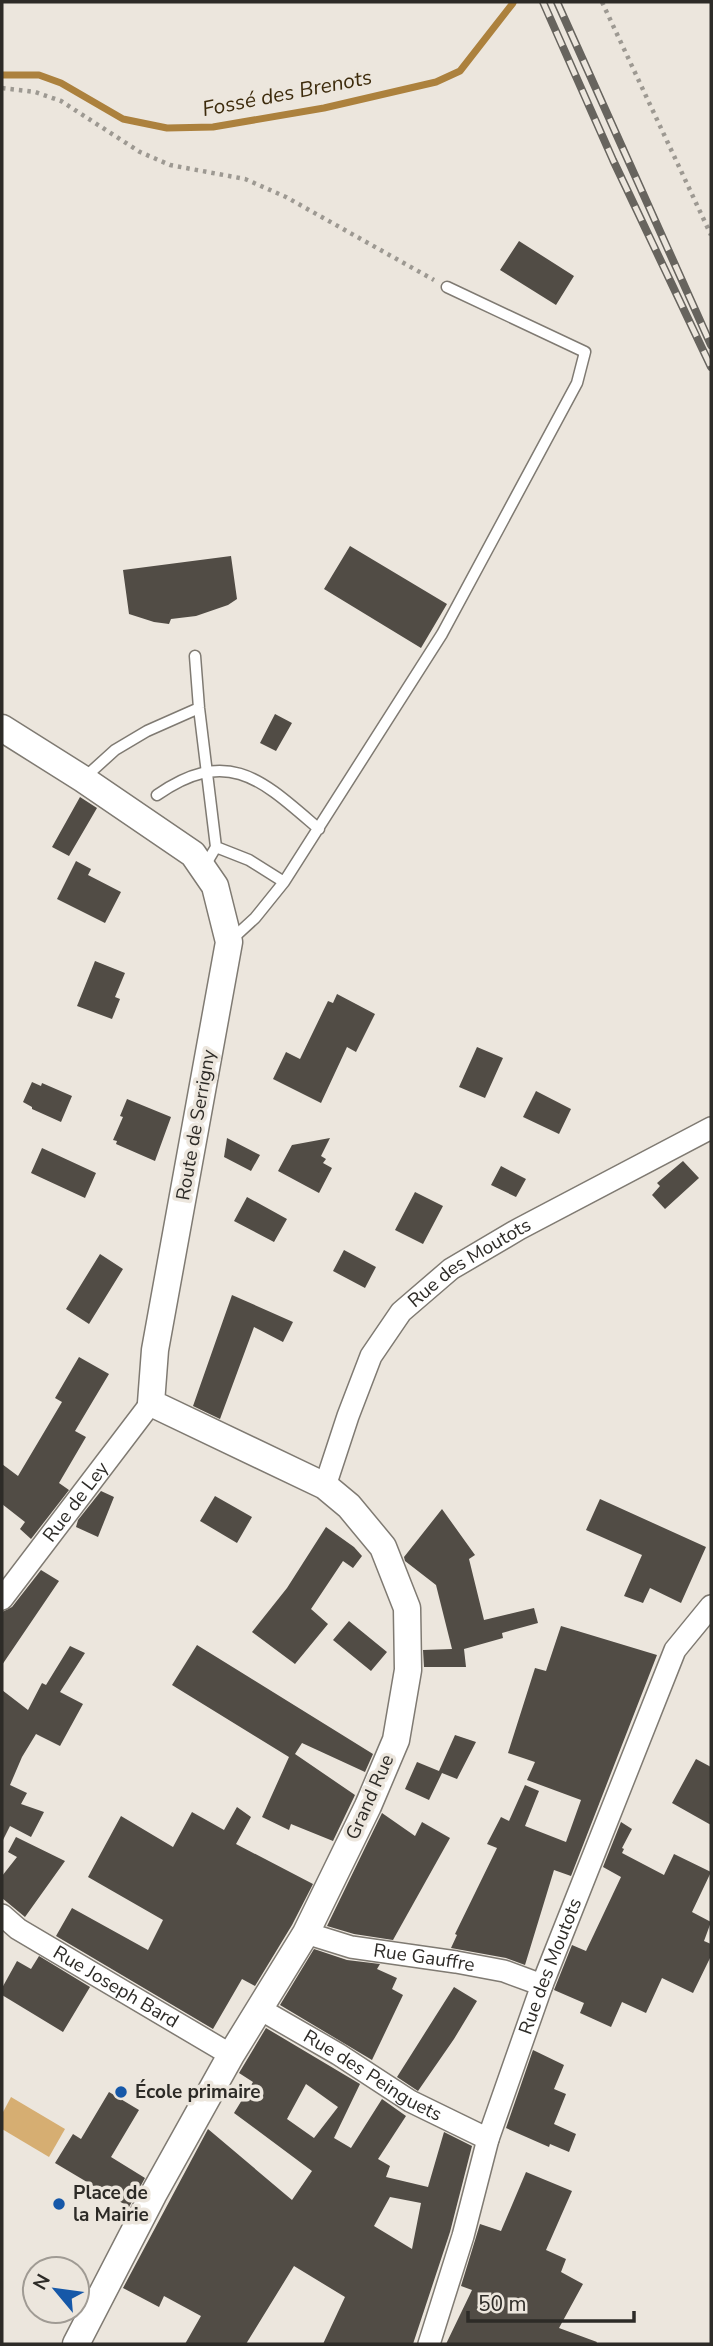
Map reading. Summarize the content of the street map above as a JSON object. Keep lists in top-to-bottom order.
{
  "streets": {
    "street": [
      "Route de Serrigny",
      "Rue des Moutots",
      "Rue de Ley",
      "Grand Rue",
      "Rue Gauffre",
      "Rue Joseph Bard",
      "Rue des Peinguets"
    ]
  },
  "crossings": [
    ["Route de Serrigny", "Rue de Ley"],
    ["Route de Serrigny", "Grand Rue"],
    ["Rue des Moutots", "Grand Rue"],
    ["Rue des Moutots", "Rue Gauffre"],
    ["Rue des Moutots", "Rue des Peinguets"],
    ["Rue de Ley", "Grand Rue"],
    ["Grand Rue", "Rue Gauffre"],
    ["Grand Rue", "Rue Joseph Bard"],
    ["Grand Rue", "Rue des Peinguets"]
  ],
  "water": ["Fossé des Brenots"],
  "places": ["École primaire", "Place de la Mairie"],
  "scale_bar": "50 m",
  "north": "top left"
}
